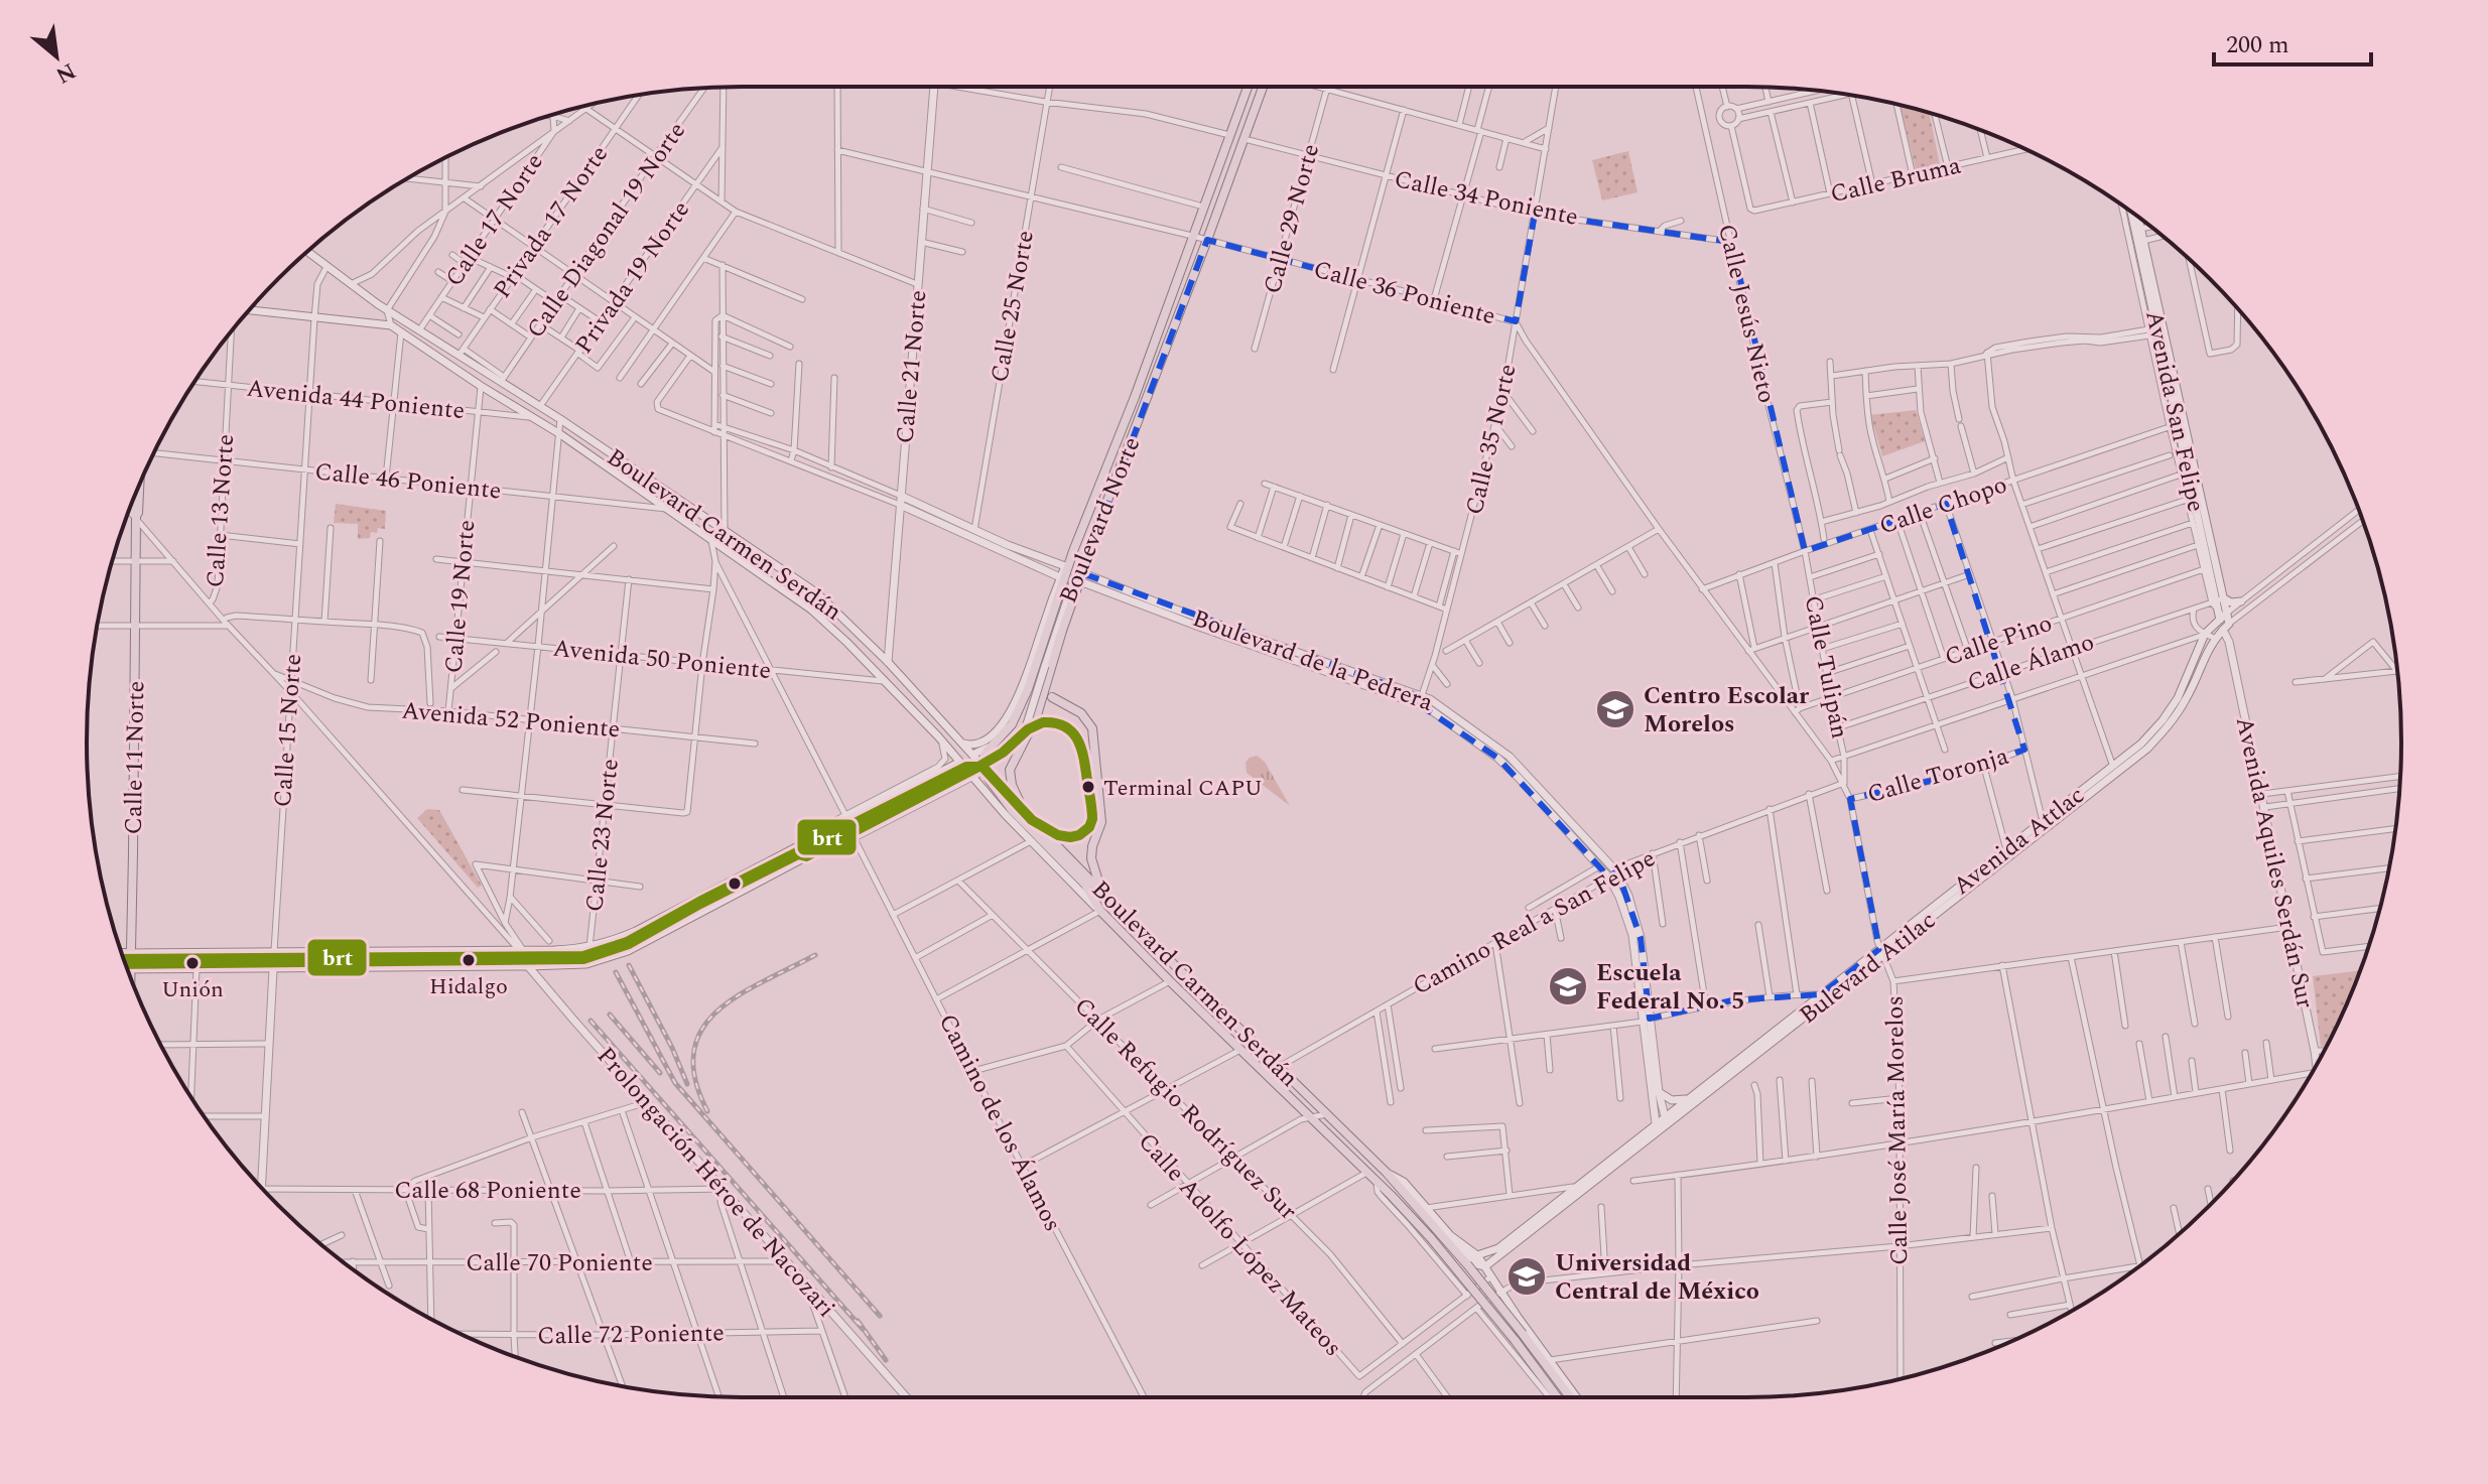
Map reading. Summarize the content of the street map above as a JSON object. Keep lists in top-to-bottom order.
{
  "streets": {
    "main road": [
      "Calle 21 Norte",
      "Avenida San Felipe",
      "Boulevard Norte",
      "Boulevard Carmen Serdán",
      "Boulevard de la Pedrera",
      "Calle 15 Norte",
      "Calle 11 Norte",
      "Avenida Attlac",
      "Avenida Aquiles Serdán Sur",
      "Bulevard Atilac",
      "Prolongación Héroe de Nacozari"
    ],
    "street": [
      "Calle Bruma",
      "Calle 34 Poniente",
      "Calle 29 Norte",
      "Calle 17 Norte",
      "Privada 17 Norte",
      "Calle Diagonal 19 Norte",
      "Privada 19 Norte",
      "Calle 36 Poniente",
      "Calle 25 Norte",
      "Calle Jesús Nieto",
      "Avenida 44 Poniente",
      "Calle 35 Norte",
      "Calle 46 Poniente",
      "Calle Chopo",
      "Calle 13 Norte",
      "Calle 19 Norte",
      "Calle Pino",
      "Avenida 50 Poniente",
      "Calle Álamo",
      "Calle Tulipán",
      "Avenida 52 Poniente",
      "Calle Toronja",
      "Calle 23 Norte",
      "Camino Real a San Felipe",
      "Calle Refugio Rodríguez Sur",
      "Camino de los Álamos",
      "Calle José María Morelos",
      "Calle 68 Poniente",
      "Calle Adolfo López Mateos",
      "Calle 70 Poniente",
      "Calle 72 Poniente"
    ]
  },
  "crossings": [
    ["Calle 34 Poniente", "Calle 29 Norte"],
    ["Calle 34 Poniente", "Calle Jesús Nieto"],
    ["Calle 34 Poniente", "Calle 35 Norte"],
    ["Calle 34 Poniente", "Boulevard Norte"],
    ["Calle 29 Norte", "Calle 36 Poniente"],
    ["Calle 17 Norte", "Boulevard Carmen Serdán"],
    ["Privada 17 Norte", "Boulevard Carmen Serdán"],
    ["Calle Diagonal 19 Norte", "Boulevard Carmen Serdán"],
    ["Privada 19 Norte", "Boulevard Carmen Serdán"],
    ["Calle 36 Poniente", "Calle 25 Norte"],
    ["Calle 36 Poniente", "Calle 21 Norte"],
    ["Calle 36 Poniente", "Calle 35 Norte"],
    ["Calle 36 Poniente", "Calle Chopo"],
    ["Calle 36 Poniente", "Boulevard Norte"],
    ["Calle 36 Poniente", "Calle Pino"],
    ["Calle 36 Poniente", "Calle Tulipán"],
    ["Calle 36 Poniente", "Camino Real a San Felipe"],
    ["Calle 36 Poniente", "Calle José María Morelos"],
    ["Calle Jesús Nieto", "Calle Chopo"],
    ["Calle Jesús Nieto", "Calle Tulipán"],
    ["Calle 21 Norte", "Boulevard Carmen Serdán"],
    ["Avenida 44 Poniente", "Calle 13 Norte"],
    ["Avenida 44 Poniente", "Boulevard Carmen Serdán"],
    ["Avenida 44 Poniente", "Calle 19 Norte"],
    ["Avenida 44 Poniente", "Calle 15 Norte"],
    ["Avenida San Felipe", "Calle Chopo"],
    ["Avenida San Felipe", "Calle Álamo"],
    ["Avenida San Felipe", "Avenida Attlac"],
    ["Avenida San Felipe", "Avenida Aquiles Serdán Sur"],
    ["Calle 35 Norte", "Boulevard de la Pedrera"],
    ["Calle 46 Poniente", "Calle 13 Norte"],
    ["Calle 46 Poniente", "Boulevard Carmen Serdán"],
    ["Calle 46 Poniente", "Calle 19 Norte"],
    ["Calle 46 Poniente", "Calle 15 Norte"],
    ["Calle Chopo", "Calle Tulipán"],
    ["Boulevard Norte", "Boulevard Carmen Serdán"],
    ["Boulevard Norte", "Boulevard de la Pedrera"],
    ["Boulevard Norte", "Calle 15 Norte"],
    ["Boulevard Norte", "Calle 11 Norte"],
    ["Boulevard Norte", "Camino de los Álamos"],
    ["Boulevard Norte", "Prolongación Héroe de Nacozari"],
    ["Boulevard Carmen Serdán", "Calle 19 Norte"],
    ["Boulevard Carmen Serdán", "Avenida 50 Poniente"],
    ["Boulevard Carmen Serdán", "Calle 15 Norte"],
    ["Boulevard Carmen Serdán", "Camino Real a San Felipe"],
    ["Calle 19 Norte", "Avenida 50 Poniente"],
    ["Calle 19 Norte", "Avenida 52 Poniente"],
    ["Calle Pino", "Calle Tulipán"],
    ["Avenida 50 Poniente", "Calle 23 Norte"],
    ["Boulevard de la Pedrera", "Camino Real a San Felipe"],
    ["Boulevard de la Pedrera", "Bulevard Atilac"],
    ["Calle Álamo", "Calle Tulipán"],
    ["Calle Tulipán", "Camino Real a San Felipe"],
    ["Calle Tulipán", "Calle José María Morelos"],
    ["Avenida 52 Poniente", "Calle 15 Norte"],
    ["Avenida 52 Poniente", "Calle 23 Norte"],
    ["Calle Toronja", "Calle José María Morelos"],
    ["Avenida Attlac", "Bulevard Atilac"],
    ["Camino Real a San Felipe", "Calle José María Morelos"],
    ["Bulevard Atilac", "Calle José María Morelos"],
    ["Calle Refugio Rodríguez Sur", "Calle Adolfo López Mateos"],
    ["Prolongación Héroe de Nacozari", "Calle 68 Poniente"],
    ["Prolongación Héroe de Nacozari", "Calle 70 Poniente"]
  ],
  "places": {
    "school or university": ["Centro Escolar Morelos", "Escuela Federal No. 5", "Universidad Central de México"],
    "other": ["Terminal CAPU", "Hidalgo", "Unión"]
  },
  "lines": ["transit line brt"],
  "scale_bar": "200 m",
  "north": "bottom right"
}
